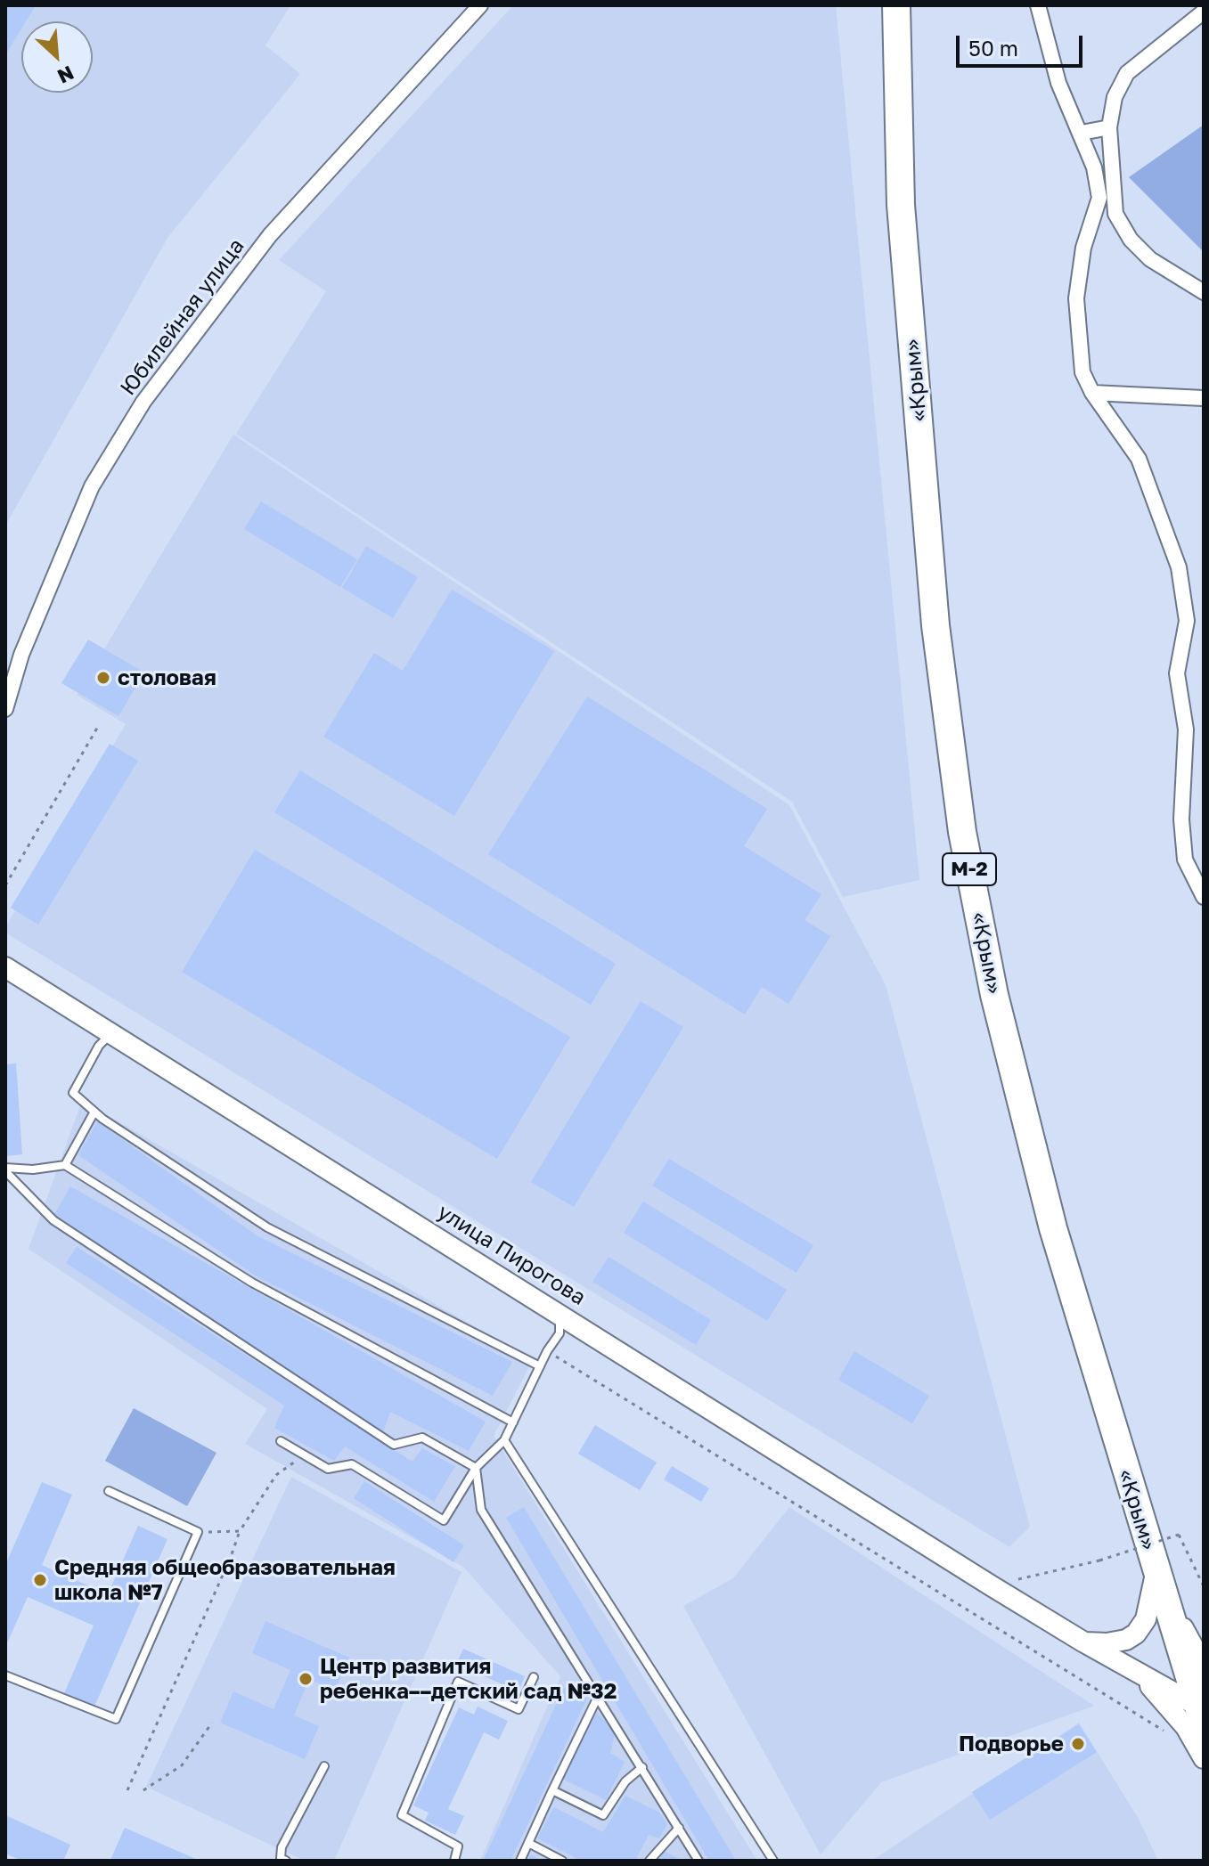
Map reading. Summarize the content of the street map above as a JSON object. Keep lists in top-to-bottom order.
{
  "streets": {
    "highway": ["«Крым»", "М-2"],
    "street": ["Юбилейная улица", "улица Пирогова"]
  },
  "places": [
    "столовая",
    "Средняя общеобразовательная школа №7",
    "Центр развития ребенка––детский сад №32",
    "Подворье"
  ],
  "scale_bar": "50 m",
  "north": "bottom right"
}
